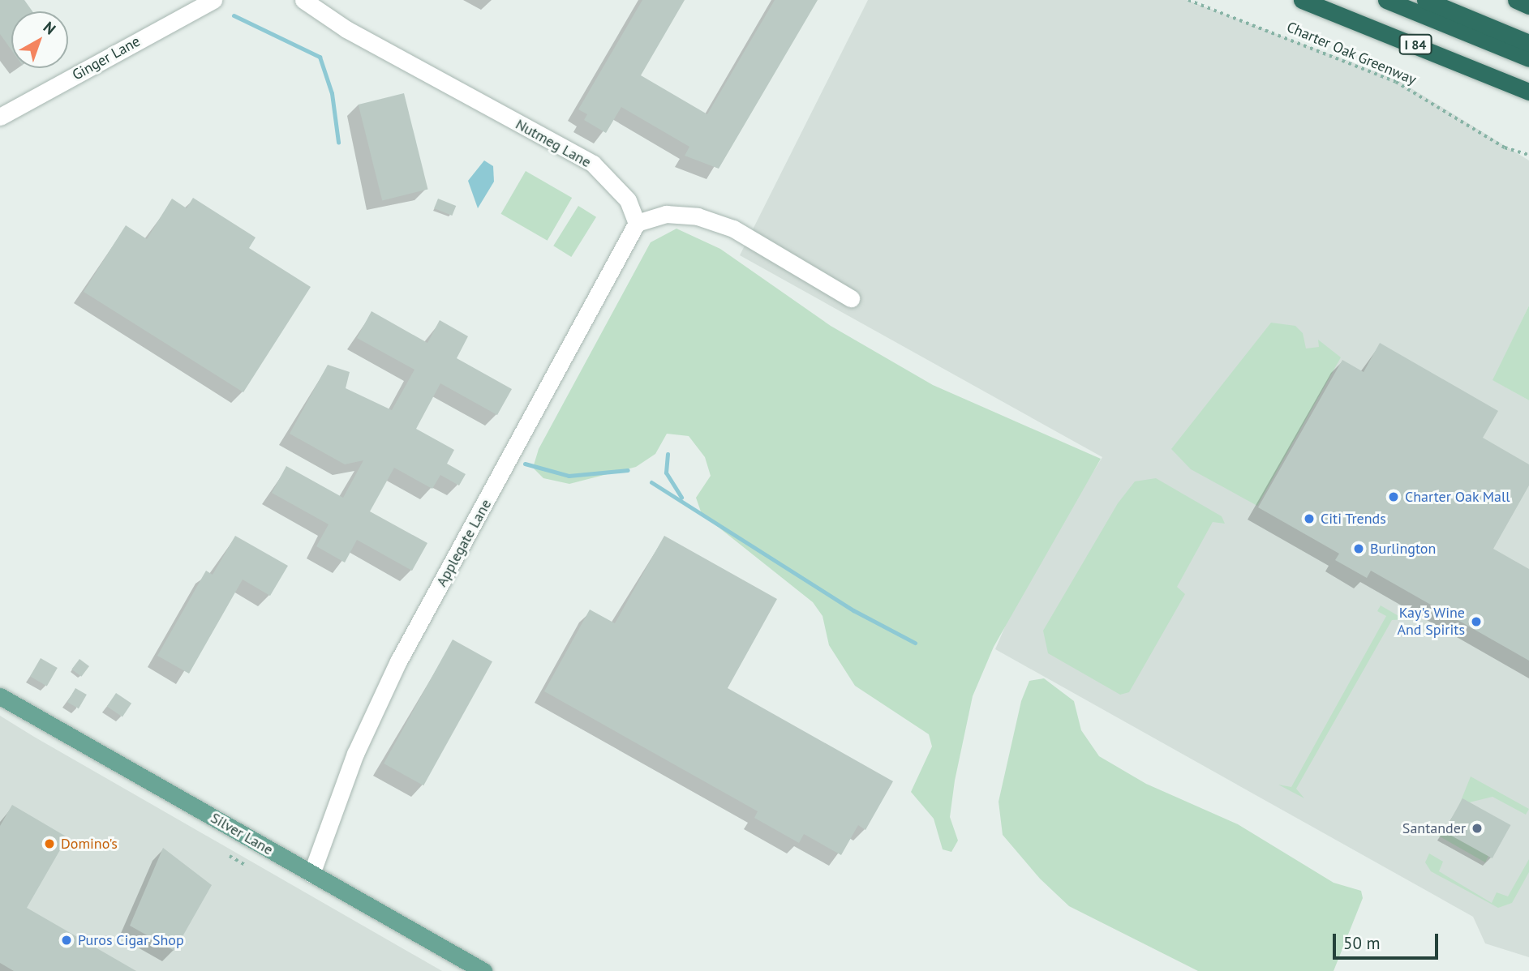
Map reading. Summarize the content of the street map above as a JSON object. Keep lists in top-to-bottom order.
{
  "streets": {
    "highway": ["I 84"],
    "main road": ["Silver Lane"],
    "street": ["Ginger Lane", "Nutmeg Lane", "Applegate Lane"],
    "path": ["Charter Oak Greenway"]
  },
  "crossings": [
    ["Nutmeg Lane", "Applegate Lane"],
    ["Applegate Lane", "Silver Lane"]
  ],
  "places": [
    "Charter Oak Mall",
    "Citi Trends",
    "Burlington",
    "Kay's Wine And Spirits",
    "Santander",
    "Domino's",
    "Puros Cigar Shop"
  ],
  "scale_bar": "50 m",
  "north": "top right"
}
